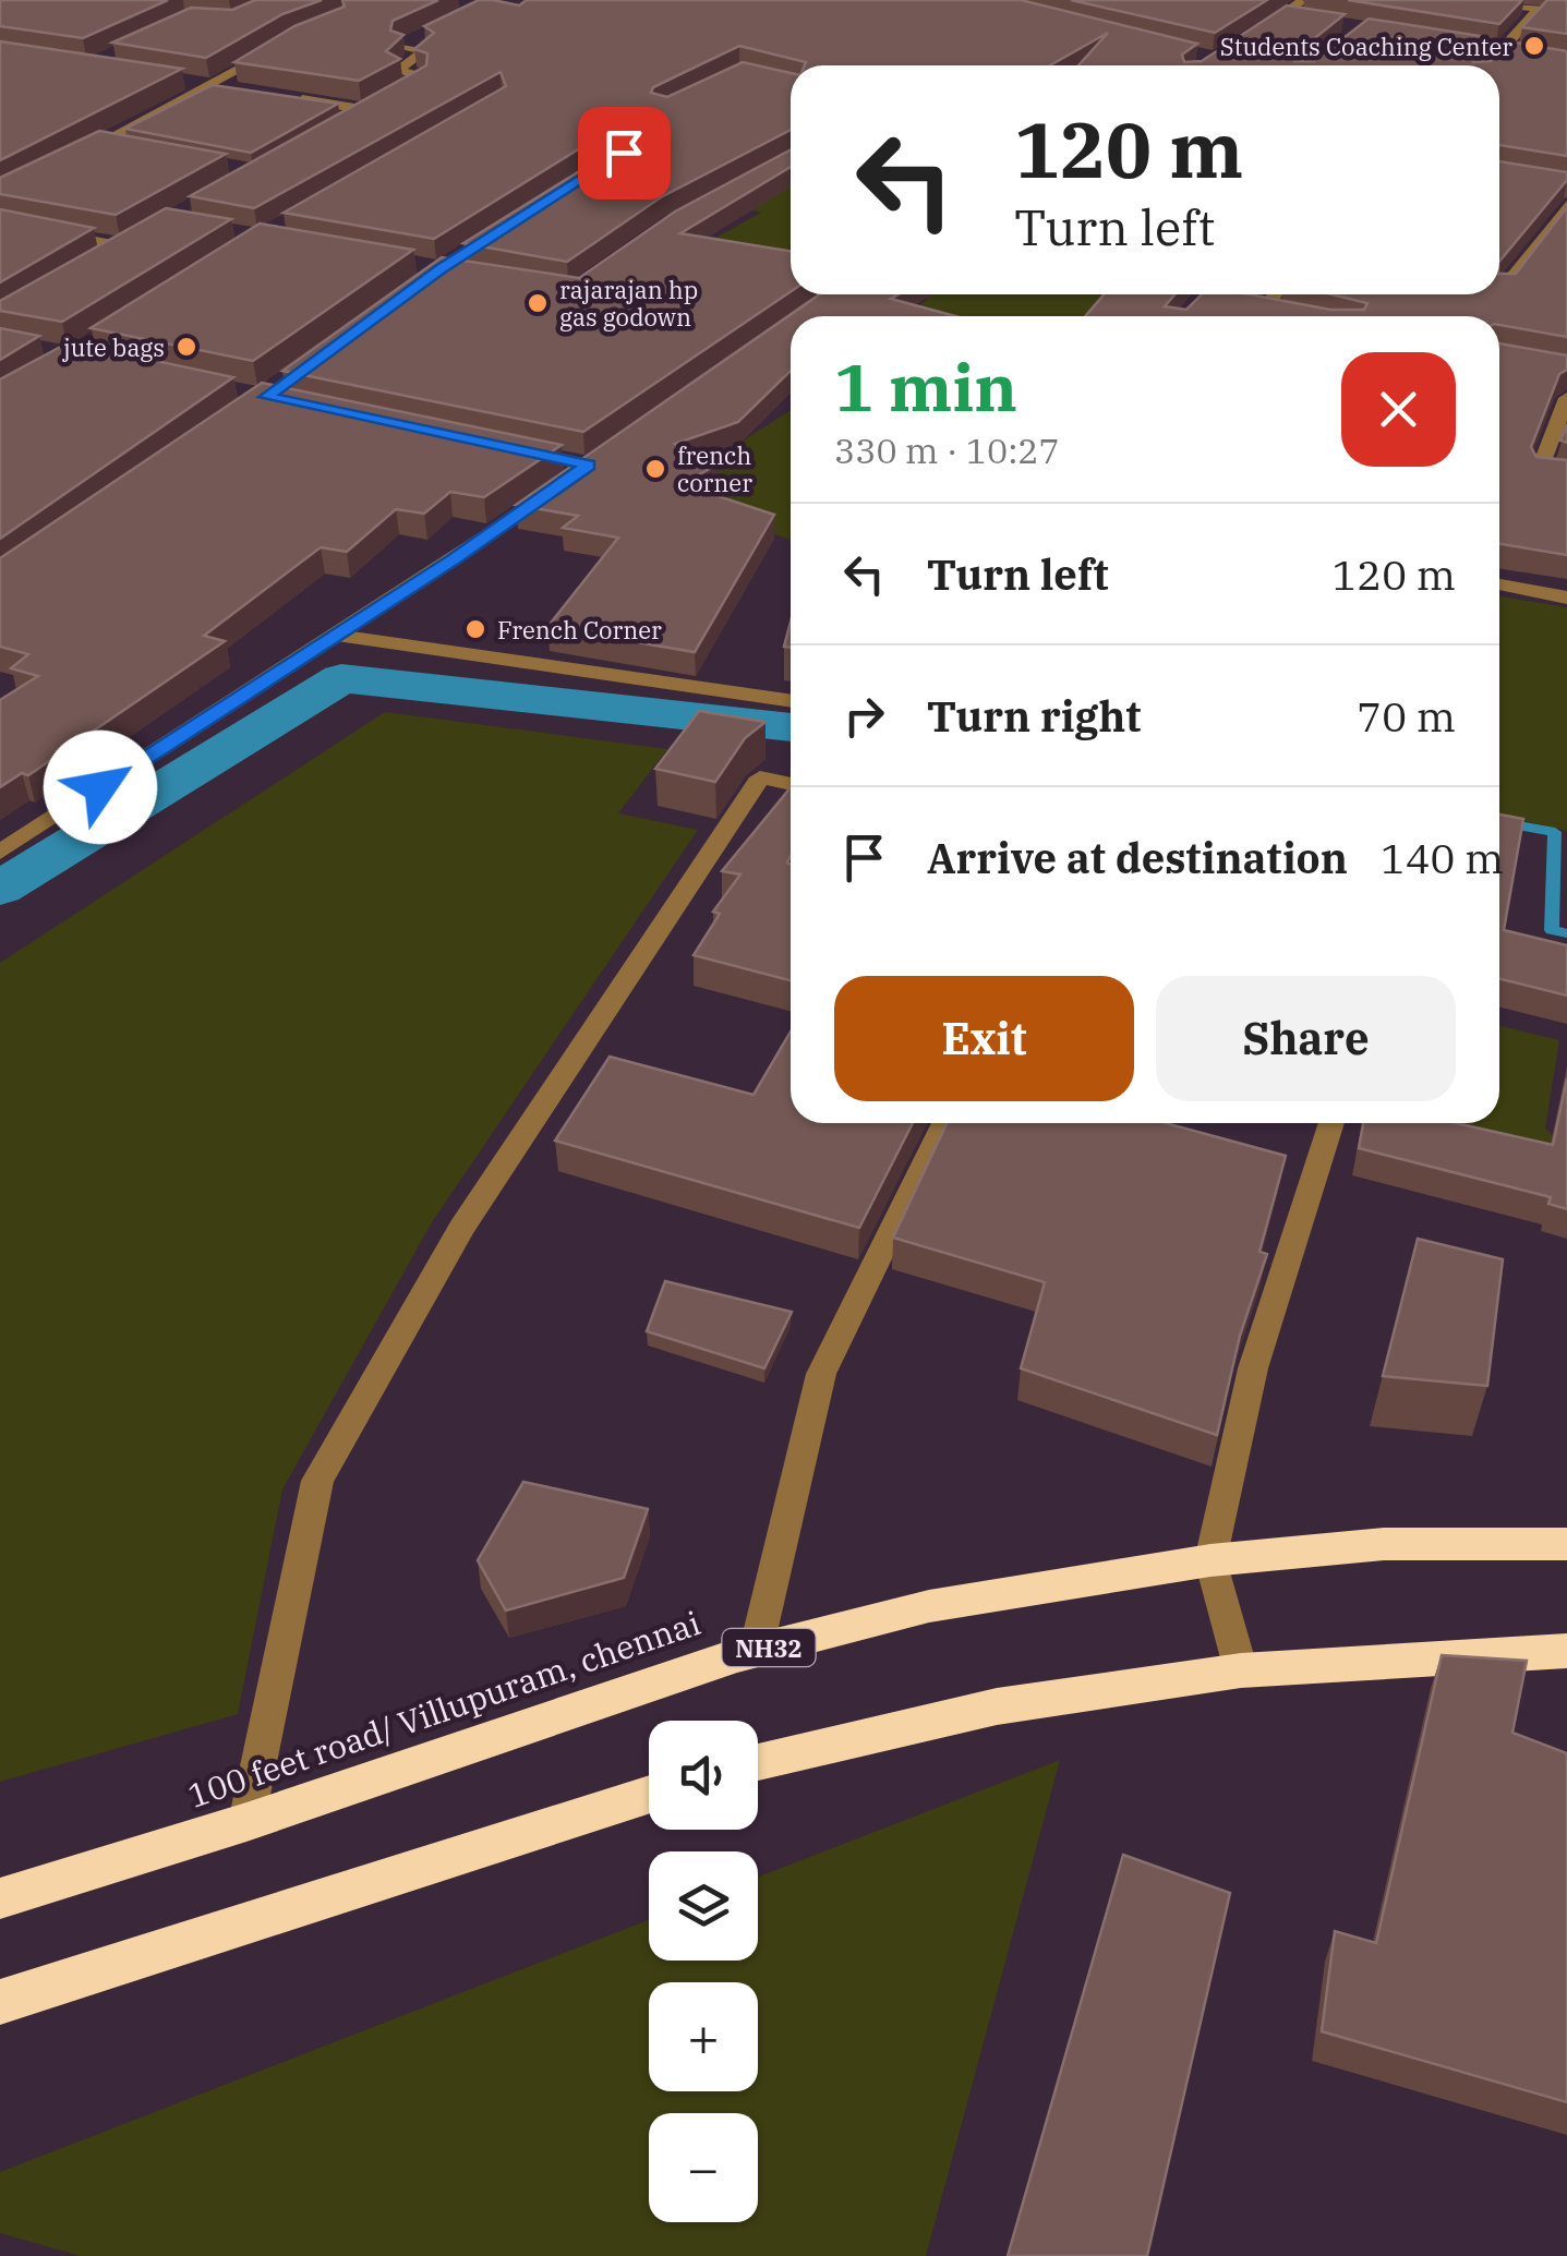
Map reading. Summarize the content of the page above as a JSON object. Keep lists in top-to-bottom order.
{
  "streets": {
    "highway": ["NH32", "100 feet road/ Villupuram, chennai"]
  },
  "places": [
    "Students Coaching Center",
    "rajarajan hp gas godown",
    "jute bags",
    "french corner",
    "French Corner"
  ],
  "page": {
    "turn": ["120 m", "Turn left"],
    "heading": ["1 min", "330 m · 10:27"],
    "list": [
      {
        "name": "Turn left",
        "value": "120 m"
      },
      {
        "name": "Turn right",
        "value": "70 m"
      },
      {
        "name": "Arrive at destination",
        "value": "140 m"
      }
    ],
    "buttons": ["Exit", "Share"],
    "map_buttons": ["+", "−"]
  }
}
